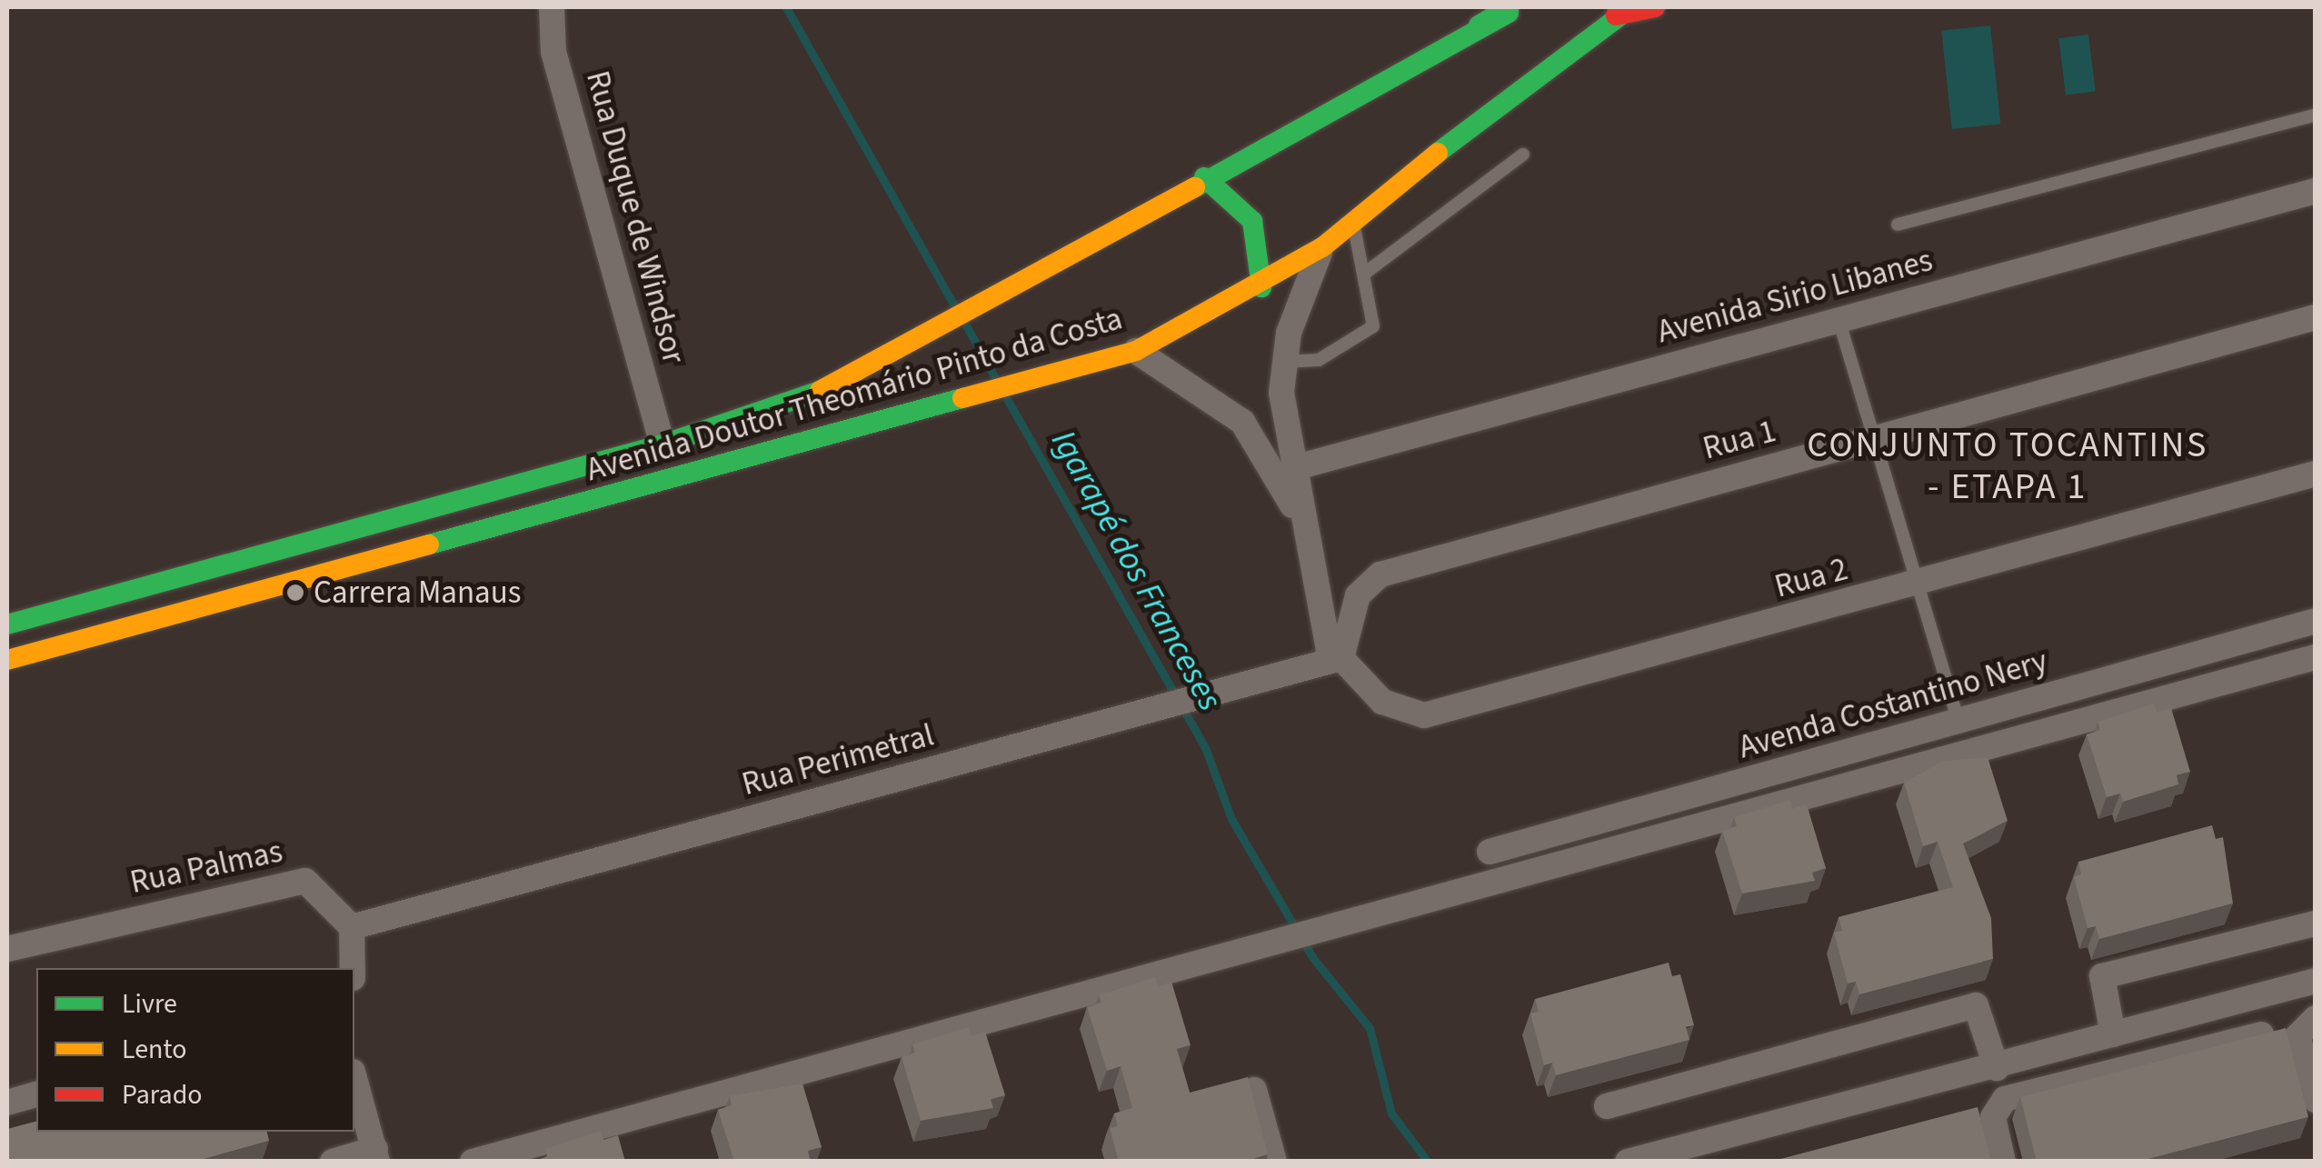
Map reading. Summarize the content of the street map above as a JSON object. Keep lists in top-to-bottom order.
{
  "streets": {
    "main road": ["Avenida Doutor Theomário Pinto da Costa"],
    "street": [
      "Rua Duque de Windsor",
      "Avenida Sirio Libanes",
      "Rua 1",
      "Rua 2",
      "Avenda Costantino Nery",
      "Rua Perimetral",
      "Rua Palmas"
    ]
  },
  "crossings": [
    ["Rua Duque de Windsor", "Avenida Doutor Theomário Pinto da Costa"],
    ["Rua 1", "Rua 2"],
    ["Rua 1", "Rua Perimetral"],
    ["Rua 2", "Rua Perimetral"],
    ["Rua Perimetral", "Rua Palmas"]
  ],
  "districts": ["CONJUNTO TOCANTINS - ETAPA 1"],
  "water": ["Igarapé dos Franceses"],
  "places": ["Carrera Manaus"],
  "legend": ["Livre", "Lento", "Parado"]
}
